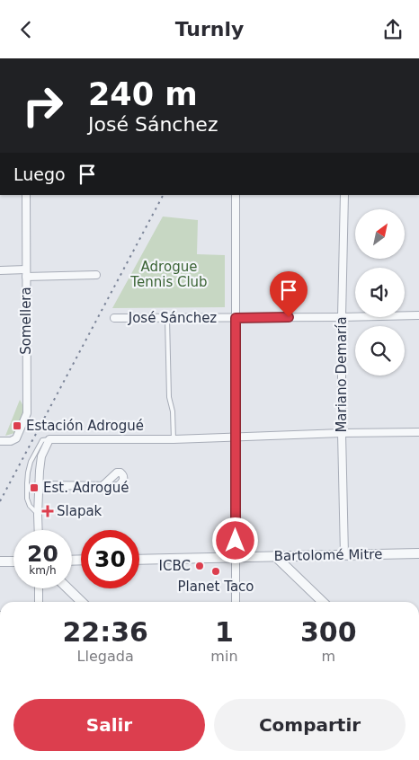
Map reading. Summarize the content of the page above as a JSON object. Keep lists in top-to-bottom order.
{
  "streets": {
    "street": [
      "José Sánchez",
      "Somellera",
      "Mariano Demaría",
      "Bartolomé Mitre"
    ]
  },
  "crossings": [
    ["José Sánchez", "Mariano Demaría"],
    ["Mariano Demaría", "Bartolomé Mitre"]
  ],
  "parks": ["Adrogue Tennis Club"],
  "places": {
    "transit": ["Estación Adrogué", "Est. Adrogué"],
    "health": ["Slapak"],
    "other": ["ICBC", "Planet Taco"]
  },
  "north": "top right",
  "page": {
    "header": "Turnly",
    "turn": ["240 m", "José Sánchez"],
    "then": "Luego",
    "speed": "20 km/h",
    "limit": "30",
    "eta": [
      "22:36",
      "Llegada",
      "1",
      "min",
      "300",
      "m"
    ],
    "buttons": ["Salir", "Compartir"]
  }
}
